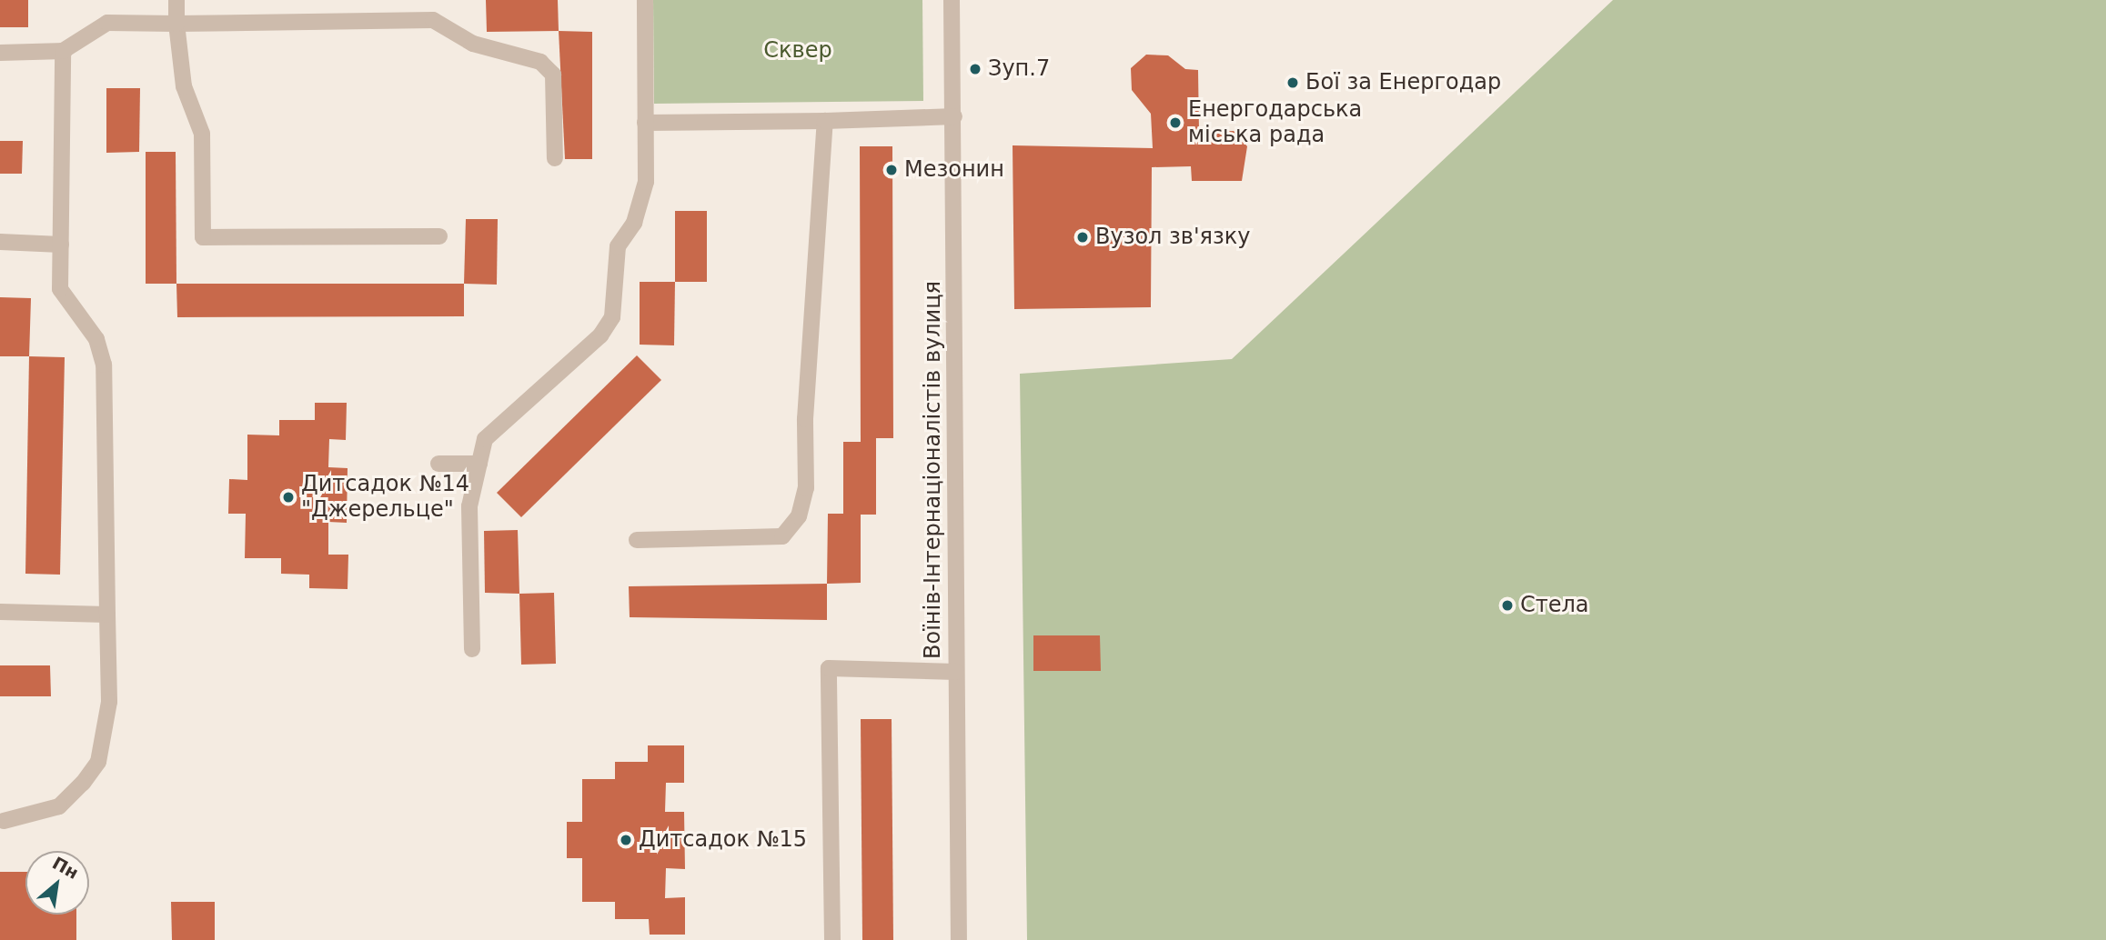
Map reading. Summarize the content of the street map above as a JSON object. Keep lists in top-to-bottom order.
{
  "streets": {
    "street": ["Воїнів-Інтернаціоналістів вулиця"]
  },
  "parks": ["Сквер"],
  "places": [
    "Зуп.7",
    "Бої за Енергодар",
    "Енергодарська міська рада",
    "Мезонин",
    "Вузол зв'язку",
    "Дитсадок №14 \"Джерельце\"",
    "Стела",
    "Дитсадок №15"
  ],
  "north": "top right"
}
